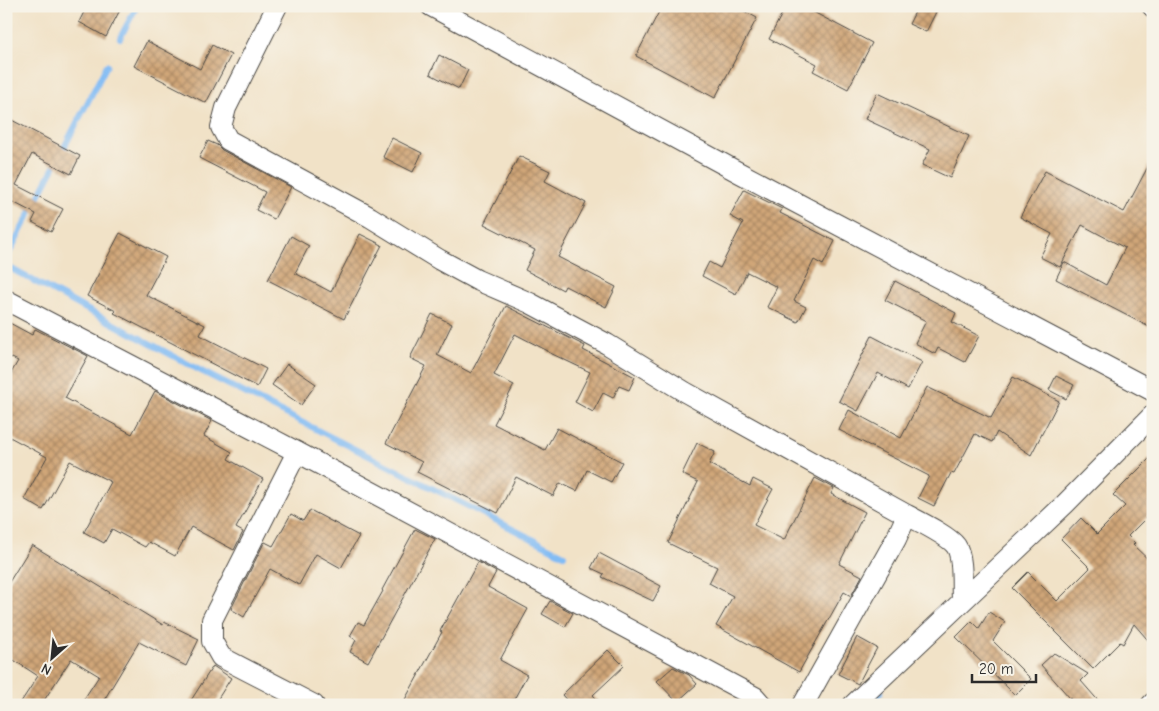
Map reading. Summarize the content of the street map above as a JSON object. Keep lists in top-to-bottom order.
{
  "scale_bar": "20 m",
  "north": "bottom left"
}
